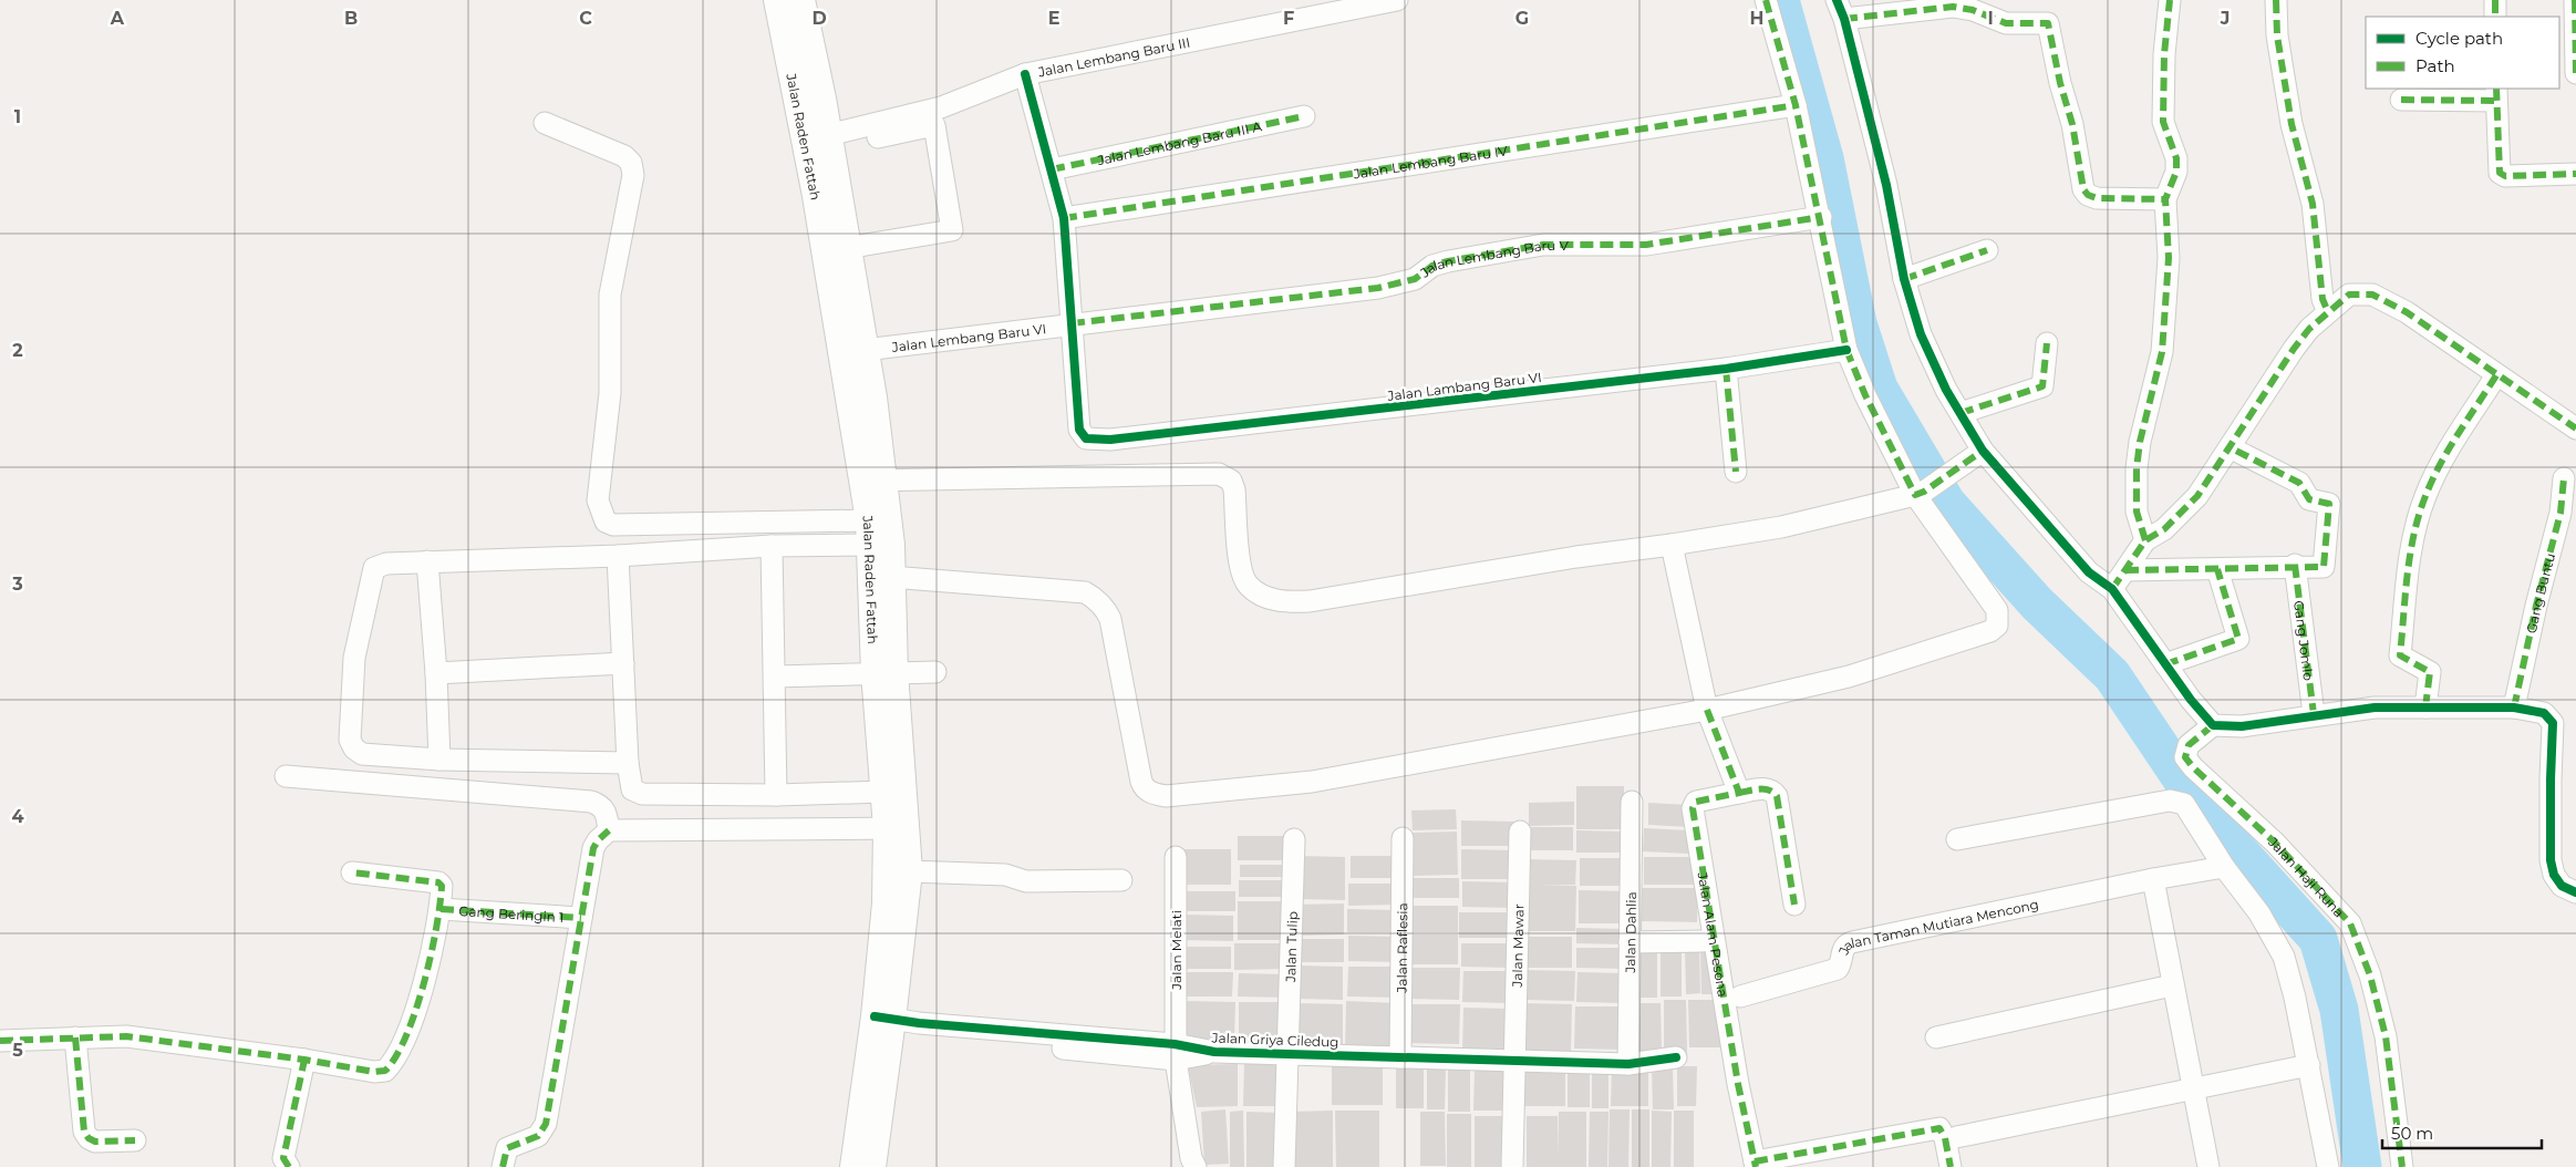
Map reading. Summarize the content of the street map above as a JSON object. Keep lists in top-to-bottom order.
{
  "streets": {
    "main road": ["Jalan Raden Fattah"],
    "street": [
      "Jalan Lembang Baru III",
      "Jalan Lembang Baru III A",
      "Jalan Lembang Baru IV",
      "Jalan Lembang Baru V",
      "Jalan Lembang Baru VI",
      "Jalan Lambang Baru VI",
      "Gang Buntu",
      "Gang Jomlo",
      "Jalan Haji Runa",
      "Gang Beringin 1",
      "Jalan Taman Mutiara Mencong",
      "Jalan Dahlia",
      "Jalan Alam Pesona",
      "Jalan Mawar",
      "Jalan Tulip",
      "Jalan Raflesia",
      "Jalan Melati",
      "Jalan Griya Ciledug"
    ]
  },
  "crossings": [
    ["Jalan Lembang Baru III", "Jalan Raden Fattah"],
    ["Jalan Raden Fattah", "Jalan Lembang Baru VI"],
    ["Jalan Raden Fattah", "Jalan Griya Ciledug"],
    ["Jalan Lembang Baru V", "Jalan Lembang Baru VI"],
    ["Jalan Lembang Baru V", "Jalan Lambang Baru VI"],
    ["Jalan Lembang Baru VI", "Jalan Lambang Baru VI"],
    ["Jalan Dahlia", "Jalan Griya Ciledug"],
    ["Jalan Mawar", "Jalan Griya Ciledug"],
    ["Jalan Tulip", "Jalan Griya Ciledug"],
    ["Jalan Raflesia", "Jalan Griya Ciledug"],
    ["Jalan Melati", "Jalan Griya Ciledug"]
  ],
  "legend": ["Cycle path", "Path"],
  "scale_bar": "50 m",
  "grid": {
    "columns": [
      "A",
      "B",
      "C",
      "D",
      "E",
      "F",
      "G",
      "H",
      "I",
      "J"
    ],
    "rows": [
      "1",
      "2",
      "3",
      "4",
      "5"
    ]
  }
}
